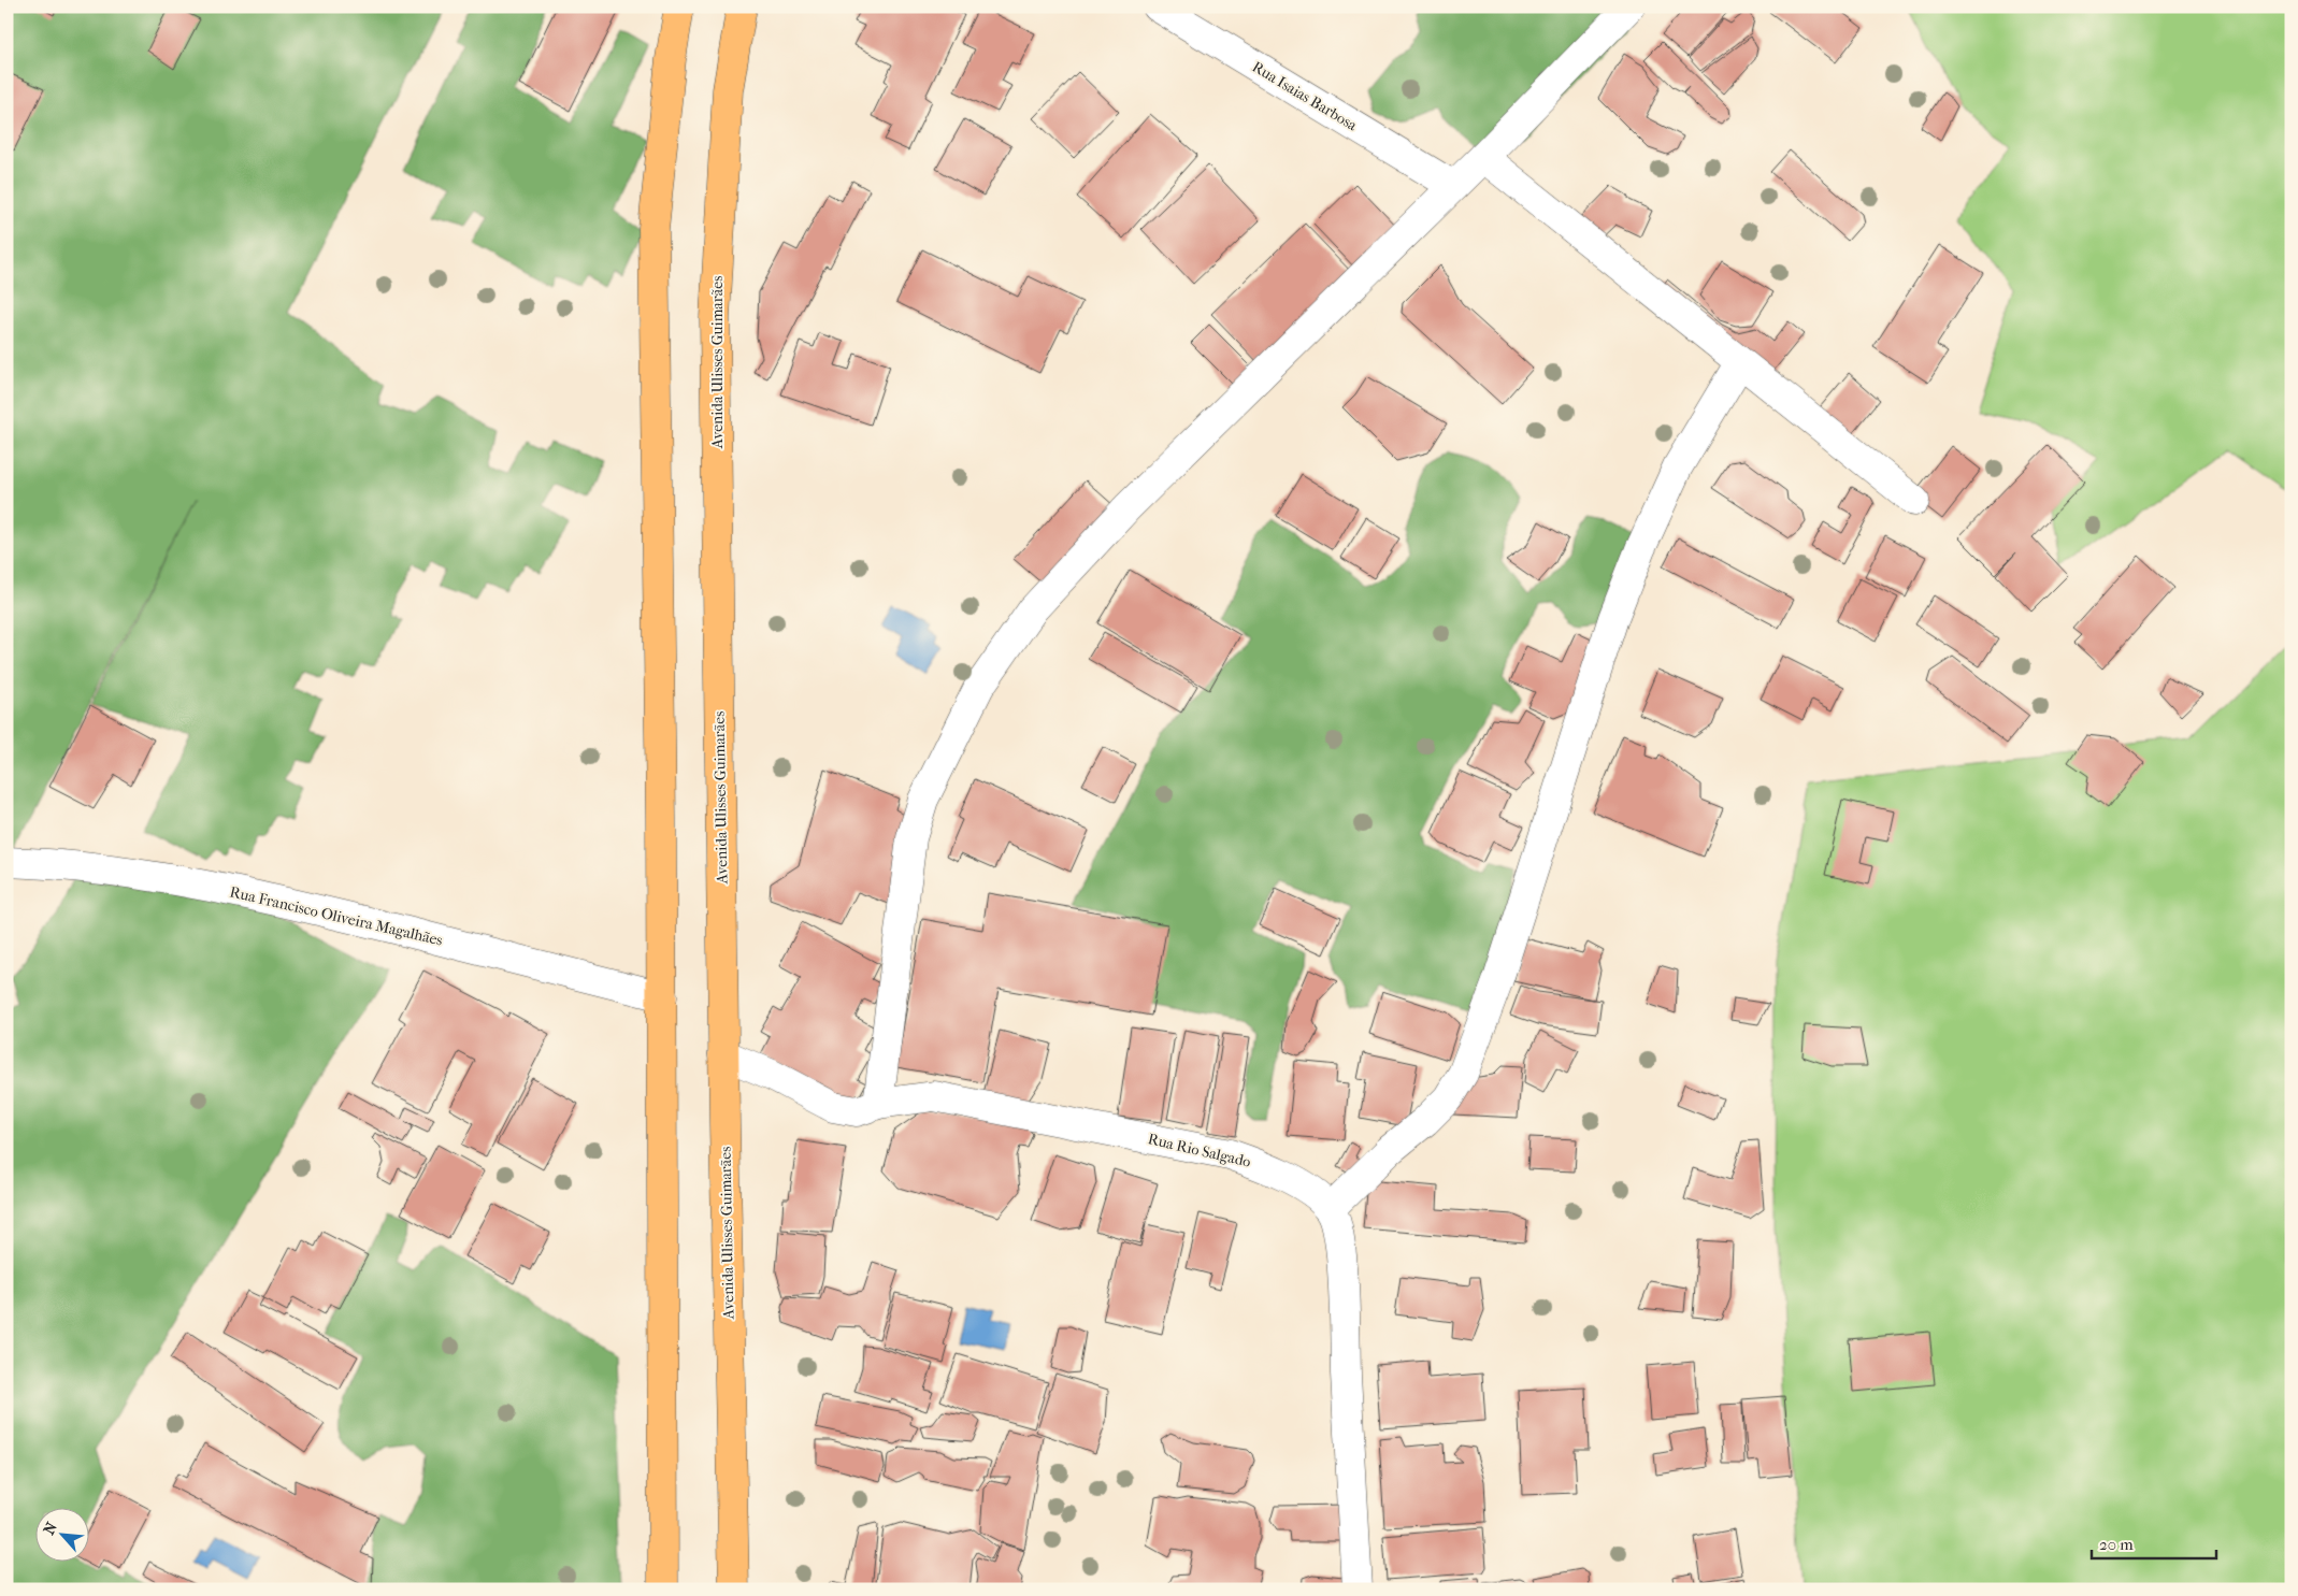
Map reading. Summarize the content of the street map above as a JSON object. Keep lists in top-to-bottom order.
{
  "streets": {
    "main road": ["Avenida Ulisses Guimarães"],
    "street": ["Rua Isaias Barbosa", "Rua Francisco Oliveira Magalhães", "Rua Rio Salgado"]
  },
  "crossings": [
    ["Avenida Ulisses Guimarães", "Rua Rio Salgado"]
  ],
  "scale_bar": "20 m",
  "north": "top left"
}
